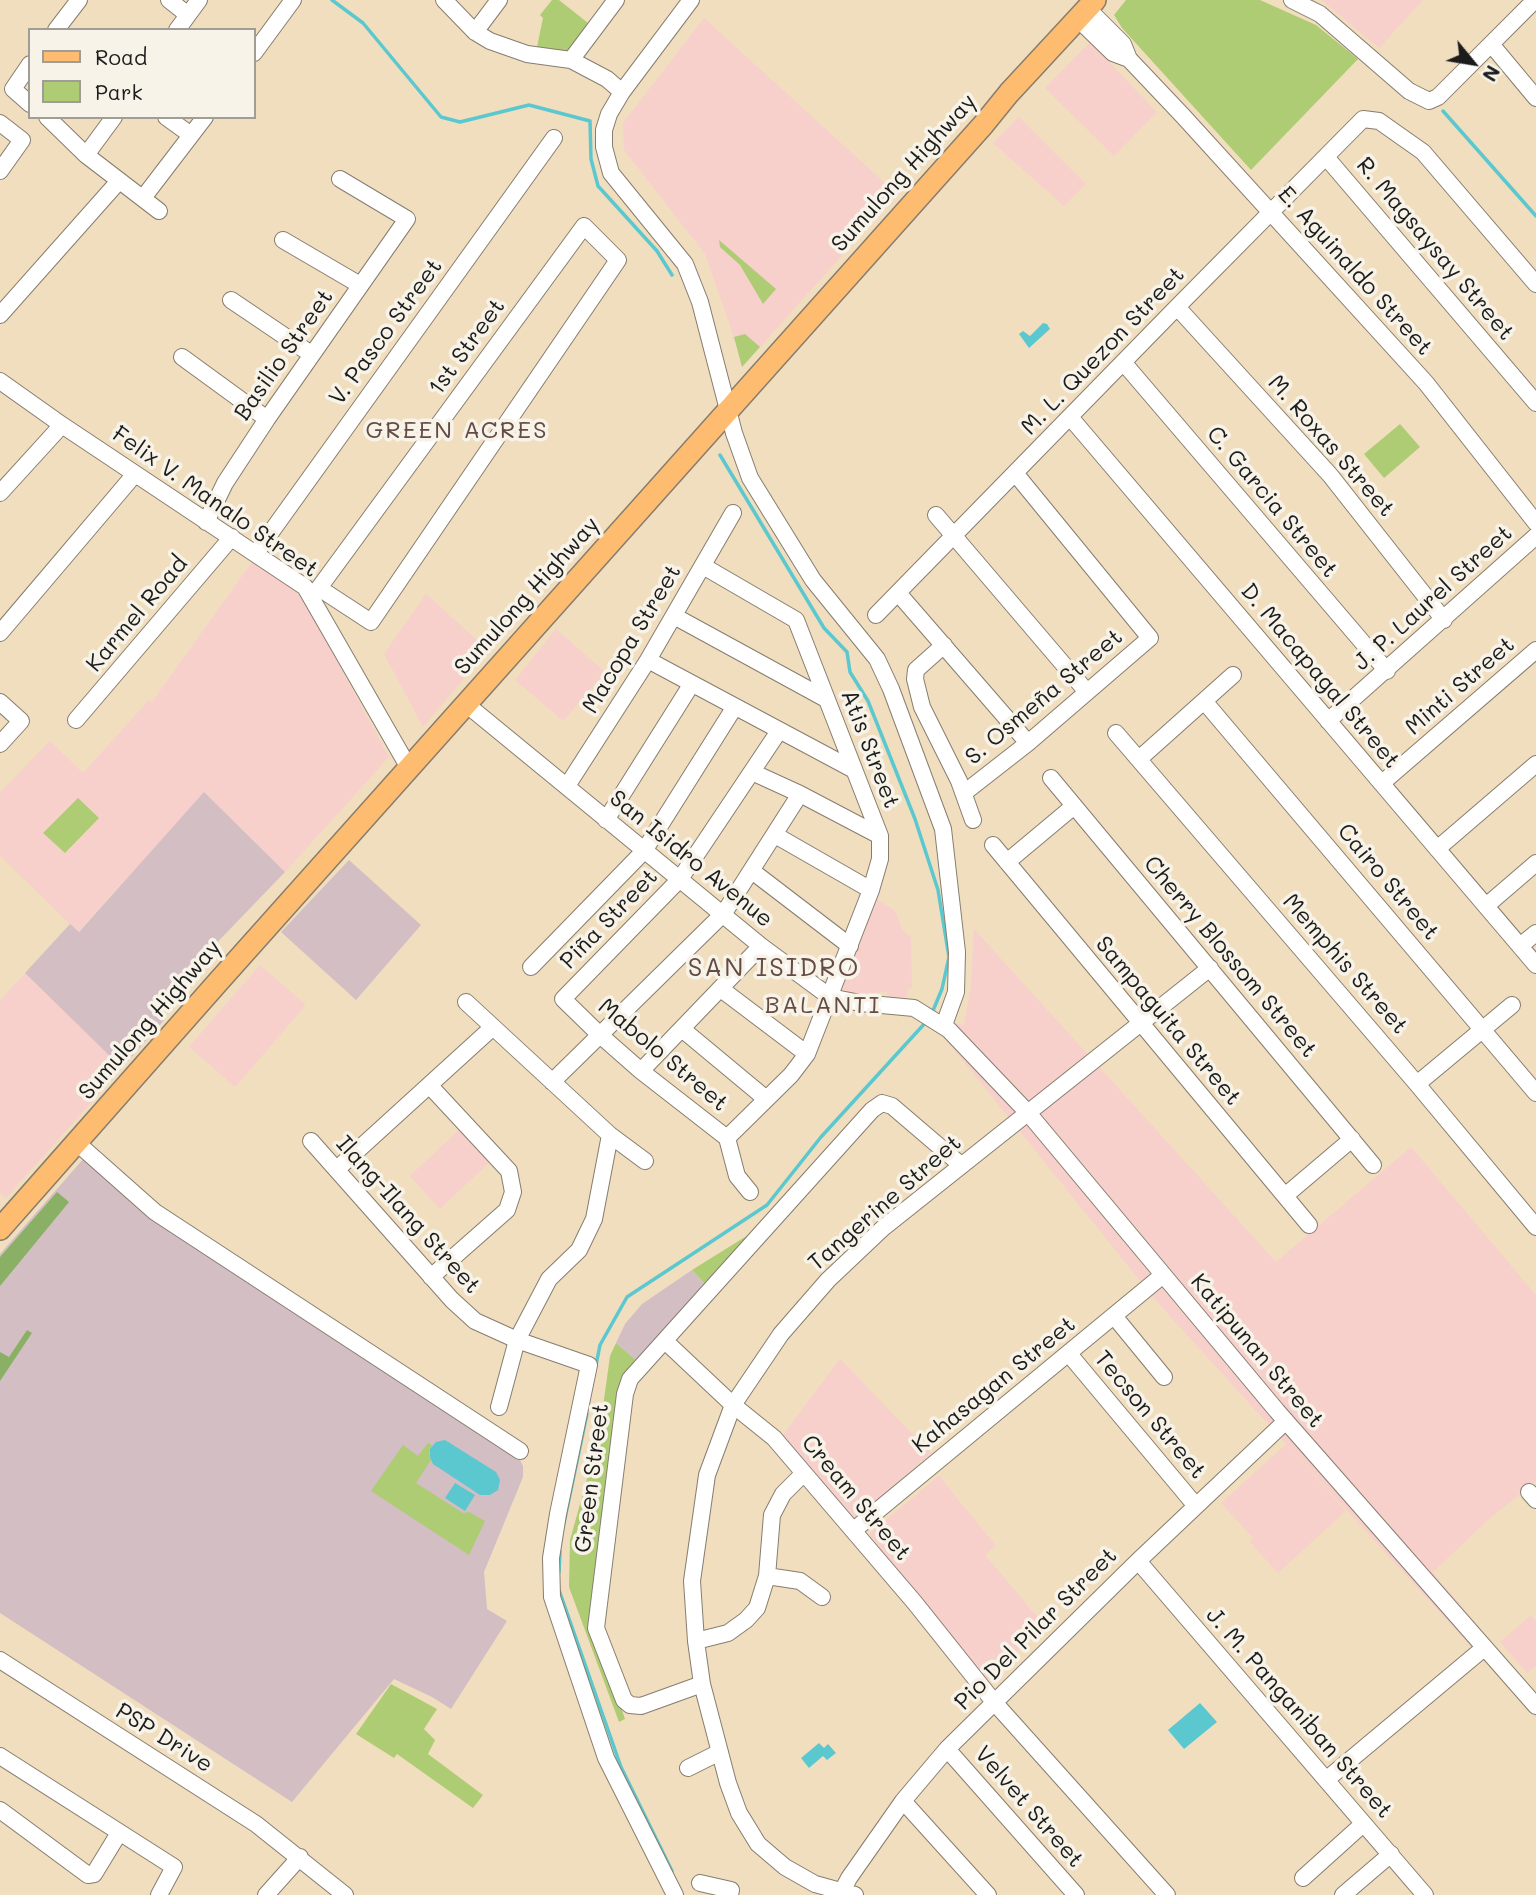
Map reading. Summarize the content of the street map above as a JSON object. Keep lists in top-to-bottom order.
{
  "streets": {
    "main road": ["Sumulong Highway"],
    "street": [
      "R. Magsaysay Street",
      "E. Aguinaldo Street",
      "V. Pasco Street",
      "1st Street",
      "M. L. Quezon Street",
      "Basilio Street",
      "M. Roxas Street",
      "Felix V. Manalo Street",
      "C. Garcia Street",
      "J. P. Laurel Street",
      "Karmel Road",
      "Macopa Street",
      "D. Macapagal Street",
      "Minti Street",
      "S. Osmeña Street",
      "Atis Street",
      "San Isidro Avenue",
      "Cairo Street",
      "Piña Street",
      "Cherry Blossom Street",
      "Memphis Street",
      "Sampaguita Street",
      "Mabolo Street",
      "Tangerine Street",
      "Ilang-Ilang Street",
      "Katipunan Street",
      "Kahasagan Street",
      "Tecson Street",
      "Green Street",
      "Cream Street",
      "Pio Del Pilar Street",
      "J. M. Panganiban Street",
      "PSP Drive",
      "Velvet Street"
    ]
  },
  "crossings": [
    ["Sumulong Highway", "E. Aguinaldo Street"],
    ["Sumulong Highway", "Felix V. Manalo Street"],
    ["Sumulong Highway", "San Isidro Avenue"],
    ["R. Magsaysay Street", "M. L. Quezon Street"],
    ["E. Aguinaldo Street", "M. L. Quezon Street"],
    ["V. Pasco Street", "Felix V. Manalo Street"],
    ["1st Street", "Felix V. Manalo Street"],
    ["M. L. Quezon Street", "M. Roxas Street"],
    ["M. L. Quezon Street", "C. Garcia Street"],
    ["M. L. Quezon Street", "D. Macapagal Street"],
    ["M. L. Quezon Street", "S. Osmeña Street"],
    ["Basilio Street", "Felix V. Manalo Street"],
    ["M. Roxas Street", "J. P. Laurel Street"],
    ["Felix V. Manalo Street", "Karmel Road"],
    ["C. Garcia Street", "J. P. Laurel Street"],
    ["J. P. Laurel Street", "D. Macapagal Street"],
    ["Macopa Street", "Atis Street"],
    ["Macopa Street", "San Isidro Avenue"],
    ["D. Macapagal Street", "Minti Street"],
    ["Atis Street", "San Isidro Avenue"],
    ["Atis Street", "Mabolo Street"],
    ["San Isidro Avenue", "Piña Street"],
    ["San Isidro Avenue", "Mabolo Street"],
    ["San Isidro Avenue", "Katipunan Street"],
    ["Piña Street", "Mabolo Street"],
    ["Cherry Blossom Street", "Tangerine Street"],
    ["Sampaguita Street", "Tangerine Street"],
    ["Tangerine Street", "Katipunan Street"],
    ["Tangerine Street", "Green Street"],
    ["Tangerine Street", "Cream Street"],
    ["Tangerine Street", "Pio Del Pilar Street"],
    ["Katipunan Street", "Kahasagan Street"],
    ["Katipunan Street", "Pio Del Pilar Street"],
    ["Kahasagan Street", "Tecson Street"],
    ["Kahasagan Street", "Cream Street"],
    ["Tecson Street", "Pio Del Pilar Street"],
    ["Green Street", "Cream Street"],
    ["Cream Street", "Pio Del Pilar Street"],
    ["Pio Del Pilar Street", "J. M. Panganiban Street"],
    ["Pio Del Pilar Street", "Velvet Street"]
  ],
  "districts": ["GREEN ACRES", "SAN ISIDRO", "BALANTI"],
  "legend": ["Road", "Park"],
  "north": "bottom right"
}
